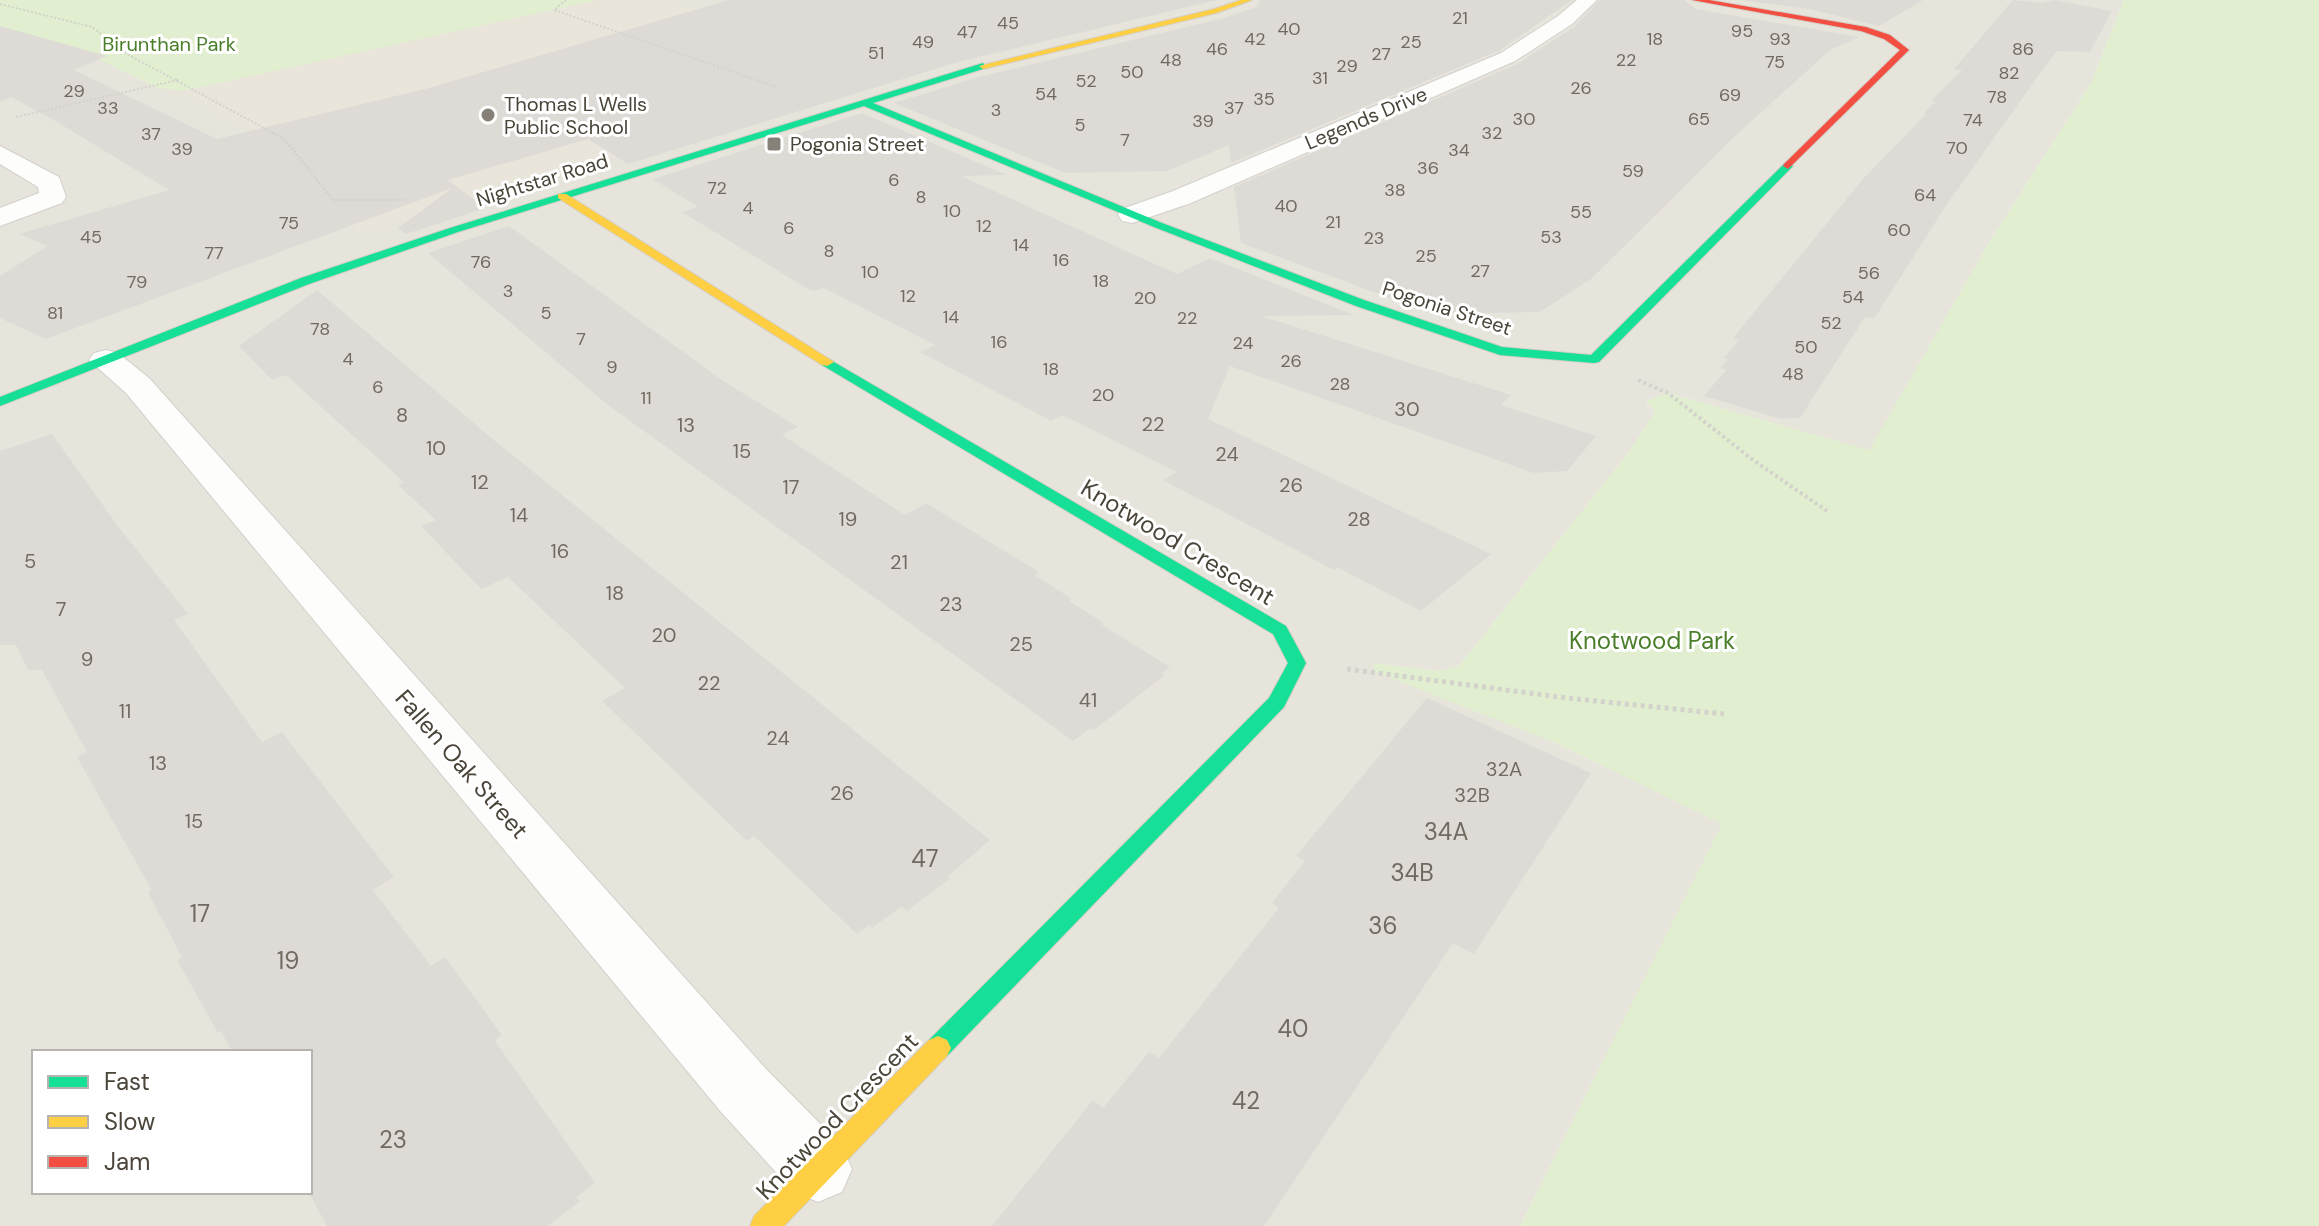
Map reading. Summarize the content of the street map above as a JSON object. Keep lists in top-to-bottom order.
{
  "streets": {
    "street": [
      "Legends Drive",
      "Nightstar Road",
      "Pogonia Street",
      "Knotwood Crescent",
      "Fallen Oak Street"
    ]
  },
  "crossings": [
    ["Legends Drive", "Pogonia Street"],
    ["Nightstar Road", "Pogonia Street"],
    ["Nightstar Road", "Knotwood Crescent"],
    ["Nightstar Road", "Fallen Oak Street"],
    ["Knotwood Crescent", "Fallen Oak Street"]
  ],
  "parks": ["Birunthan Park", "Knotwood Park"],
  "places": {
    "other": ["Thomas L Wells Public School"],
    "transit": ["Pogonia Street"]
  },
  "house_numbers": [
    "21",
    "45",
    "40",
    "95",
    "47",
    "42",
    "18",
    "93",
    "49",
    "25",
    "46",
    "86",
    "51",
    "27",
    "48",
    "22",
    "75",
    "29",
    "50",
    "82",
    "31",
    "52",
    "26",
    "29",
    "54",
    "69",
    "78",
    "35",
    "33",
    "37",
    "3",
    "30",
    "65",
    "74",
    "39",
    "5",
    "32",
    "37",
    "7",
    "70",
    "39",
    "34",
    "36",
    "59",
    "6",
    "72",
    "38",
    "64",
    "8",
    "40",
    "4",
    "10",
    "55",
    "21",
    "75",
    "12",
    "6",
    "60",
    "45",
    "53",
    "23",
    "14",
    "8",
    "77",
    "25",
    "16",
    "76",
    "27",
    "10",
    "56",
    "18",
    "79",
    "3",
    "12",
    "54",
    "20",
    "81",
    "5",
    "14",
    "22",
    "52",
    "78",
    "7",
    "16",
    "24",
    "50",
    "4",
    "26",
    "9",
    "18",
    "48",
    "28",
    "6",
    "20",
    "11",
    "30",
    "8",
    "22",
    "13",
    "10",
    "15",
    "24",
    "12",
    "26",
    "17",
    "14",
    "19",
    "28",
    "16",
    "5",
    "21",
    "18",
    "23",
    "7",
    "20",
    "25",
    "9",
    "22",
    "41",
    "11",
    "24",
    "13",
    "32A",
    "26",
    "32B",
    "15",
    "34A",
    "47",
    "34B",
    "17",
    "36",
    "19",
    "40",
    "42",
    "23"
  ],
  "legend": ["Fast", "Slow", "Jam"]
}
